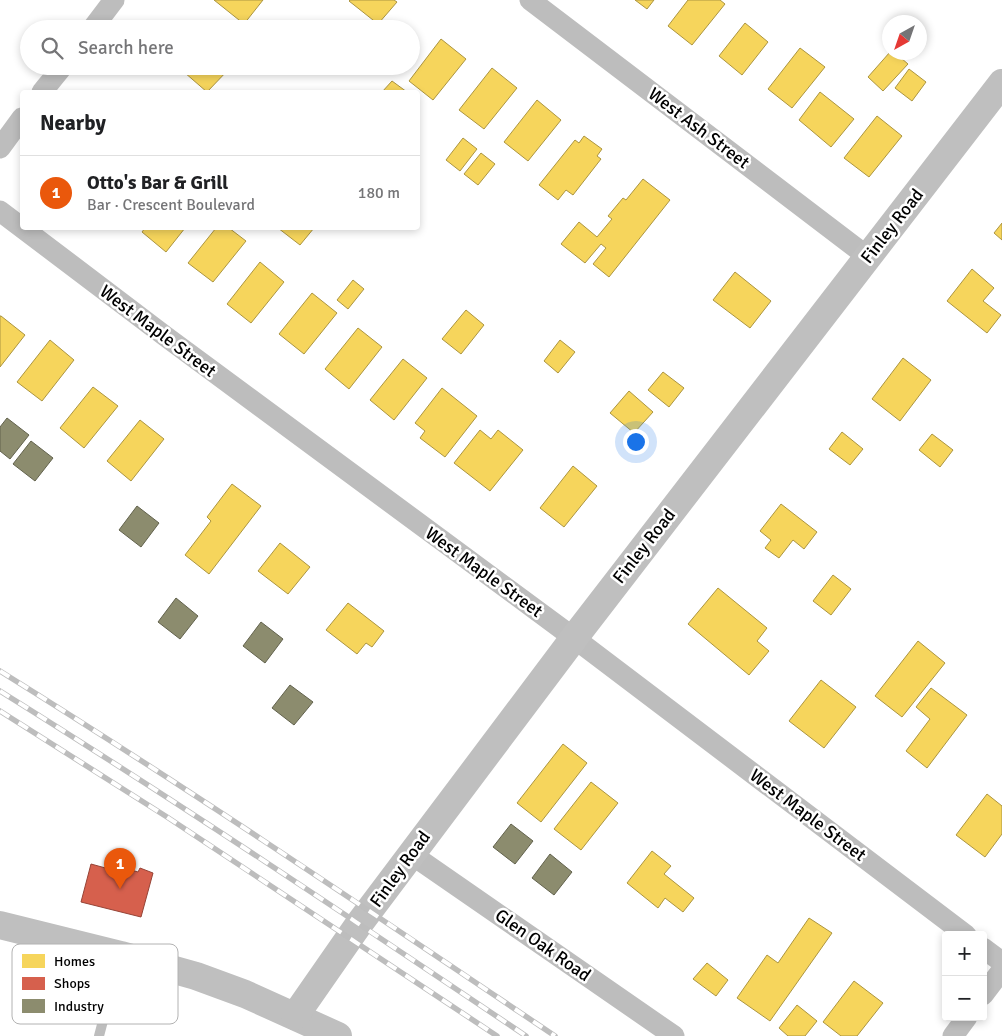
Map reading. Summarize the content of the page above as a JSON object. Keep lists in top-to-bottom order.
{
  "streets": {
    "main road": ["Finley Road"],
    "street": ["West Ash Street", "West Maple Street", "Glen Oak Road"]
  },
  "crossings": [
    ["West Ash Street", "Finley Road"],
    ["Finley Road", "West Maple Street"],
    ["Finley Road", "Glen Oak Road"]
  ],
  "legend": ["Homes", "Shops", "Industry"],
  "north": "bottom left",
  "page": {
    "search": "Search here",
    "heading": "Nearby",
    "list": [
      {
        "mark": "1",
        "name": "Otto's Bar & Grill",
        "note": "Bar · Crescent Boulevard",
        "value": "180 m"
      }
    ],
    "pins": "1",
    "map_buttons": ["+", "−"]
  }
}
